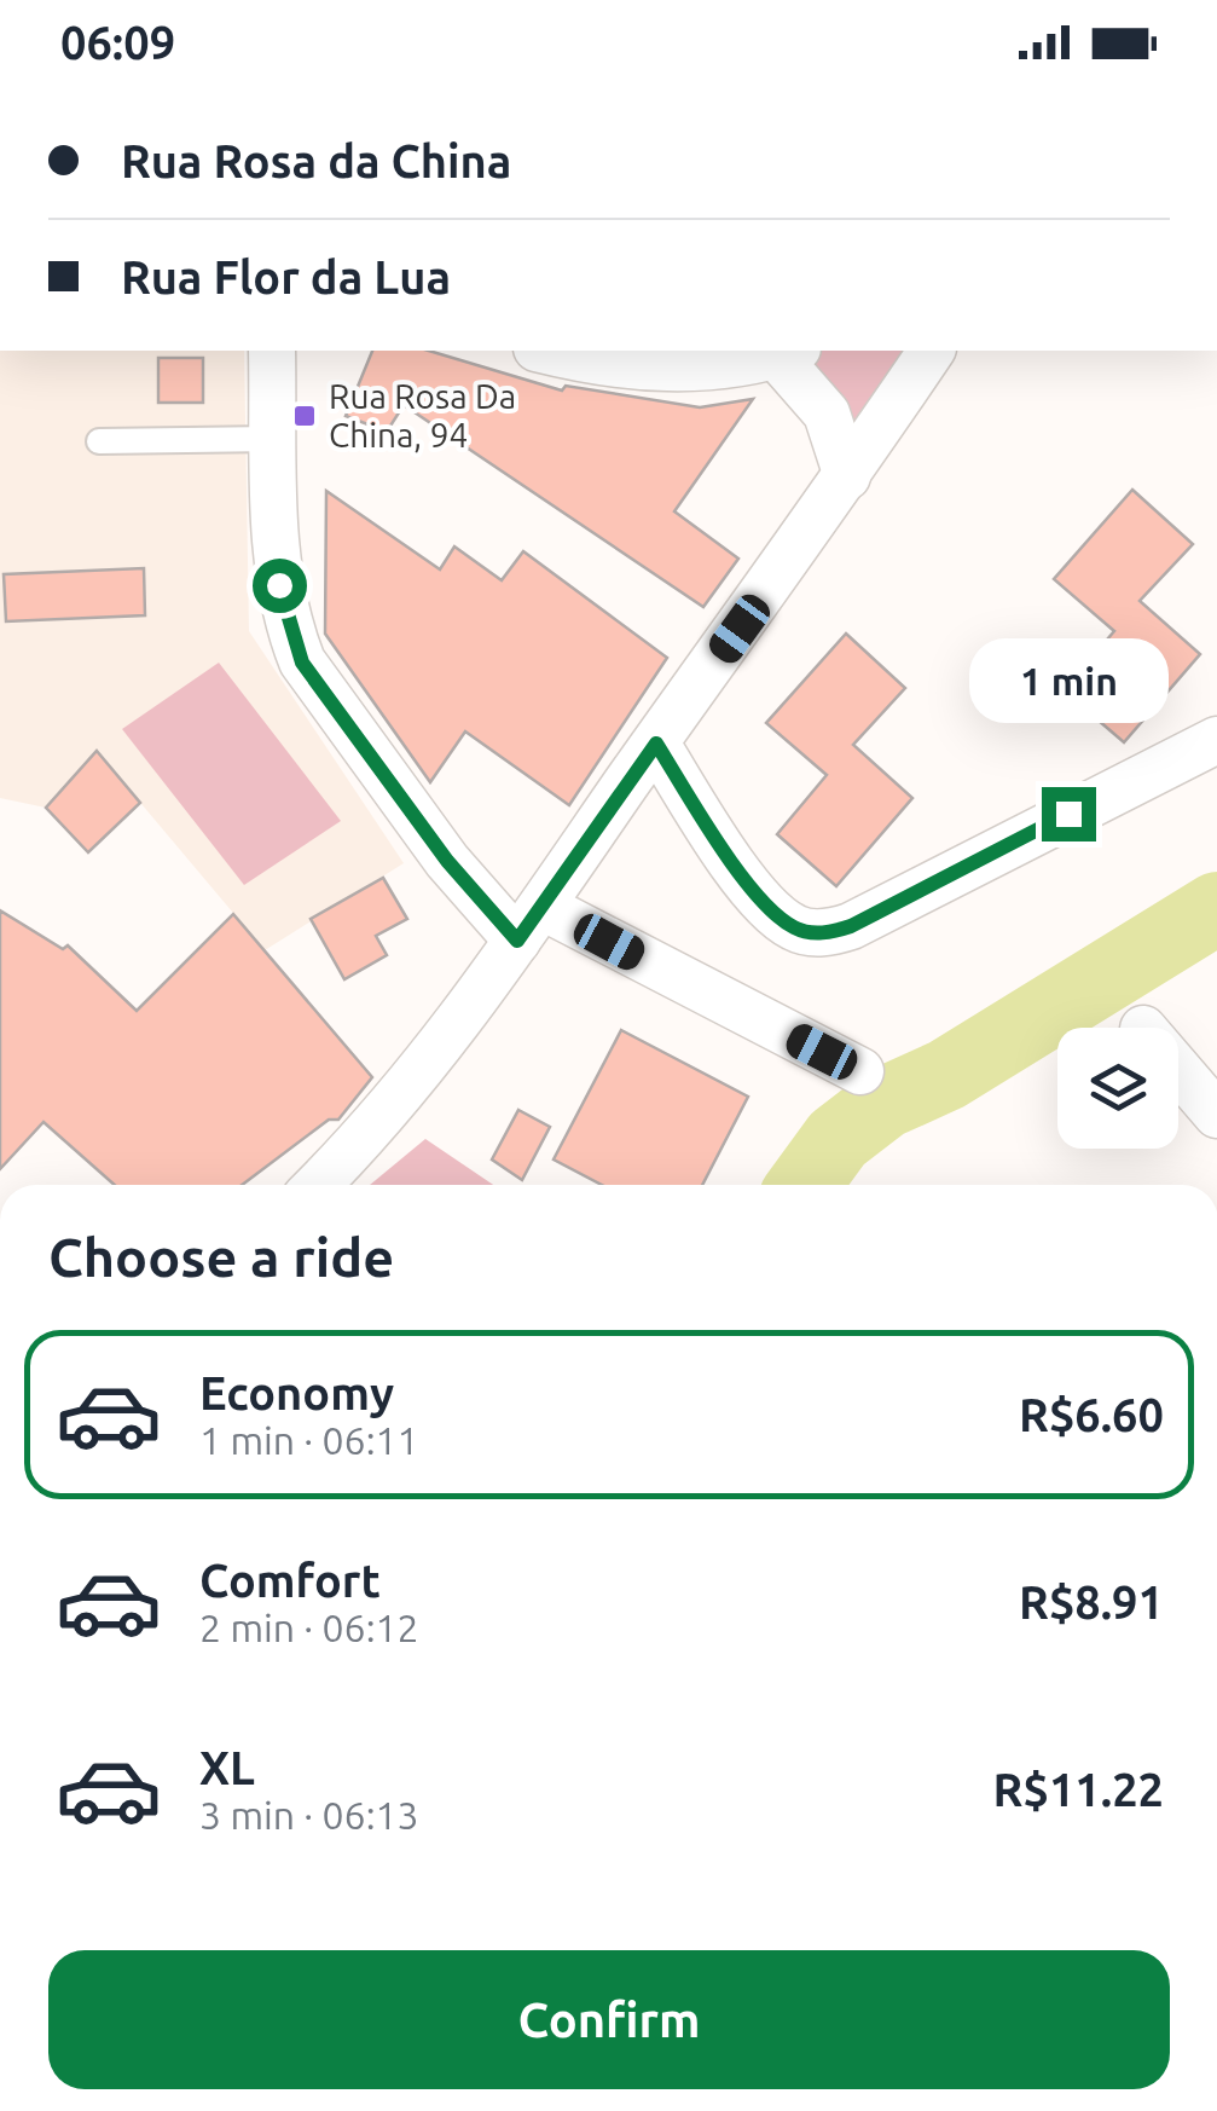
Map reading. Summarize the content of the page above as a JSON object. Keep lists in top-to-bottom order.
{
  "places": {
    "transit": ["Rua Rosa Da China, 94"]
  },
  "page": {
    "status": "06:09",
    "banner": ["Rua Rosa da China", "Rua Flor da Lua"],
    "bubble": "1 min",
    "heading": "Choose a ride",
    "list": [
      {
        "name": "Economy",
        "note": "1 min · 06:11",
        "value": "R$6.60"
      },
      {
        "name": "Comfort",
        "note": "2 min · 06:12",
        "value": "R$8.91"
      },
      {
        "name": "XL",
        "note": "3 min · 06:13",
        "value": "R$11.22"
      }
    ],
    "buttons": "Confirm"
  }
}
